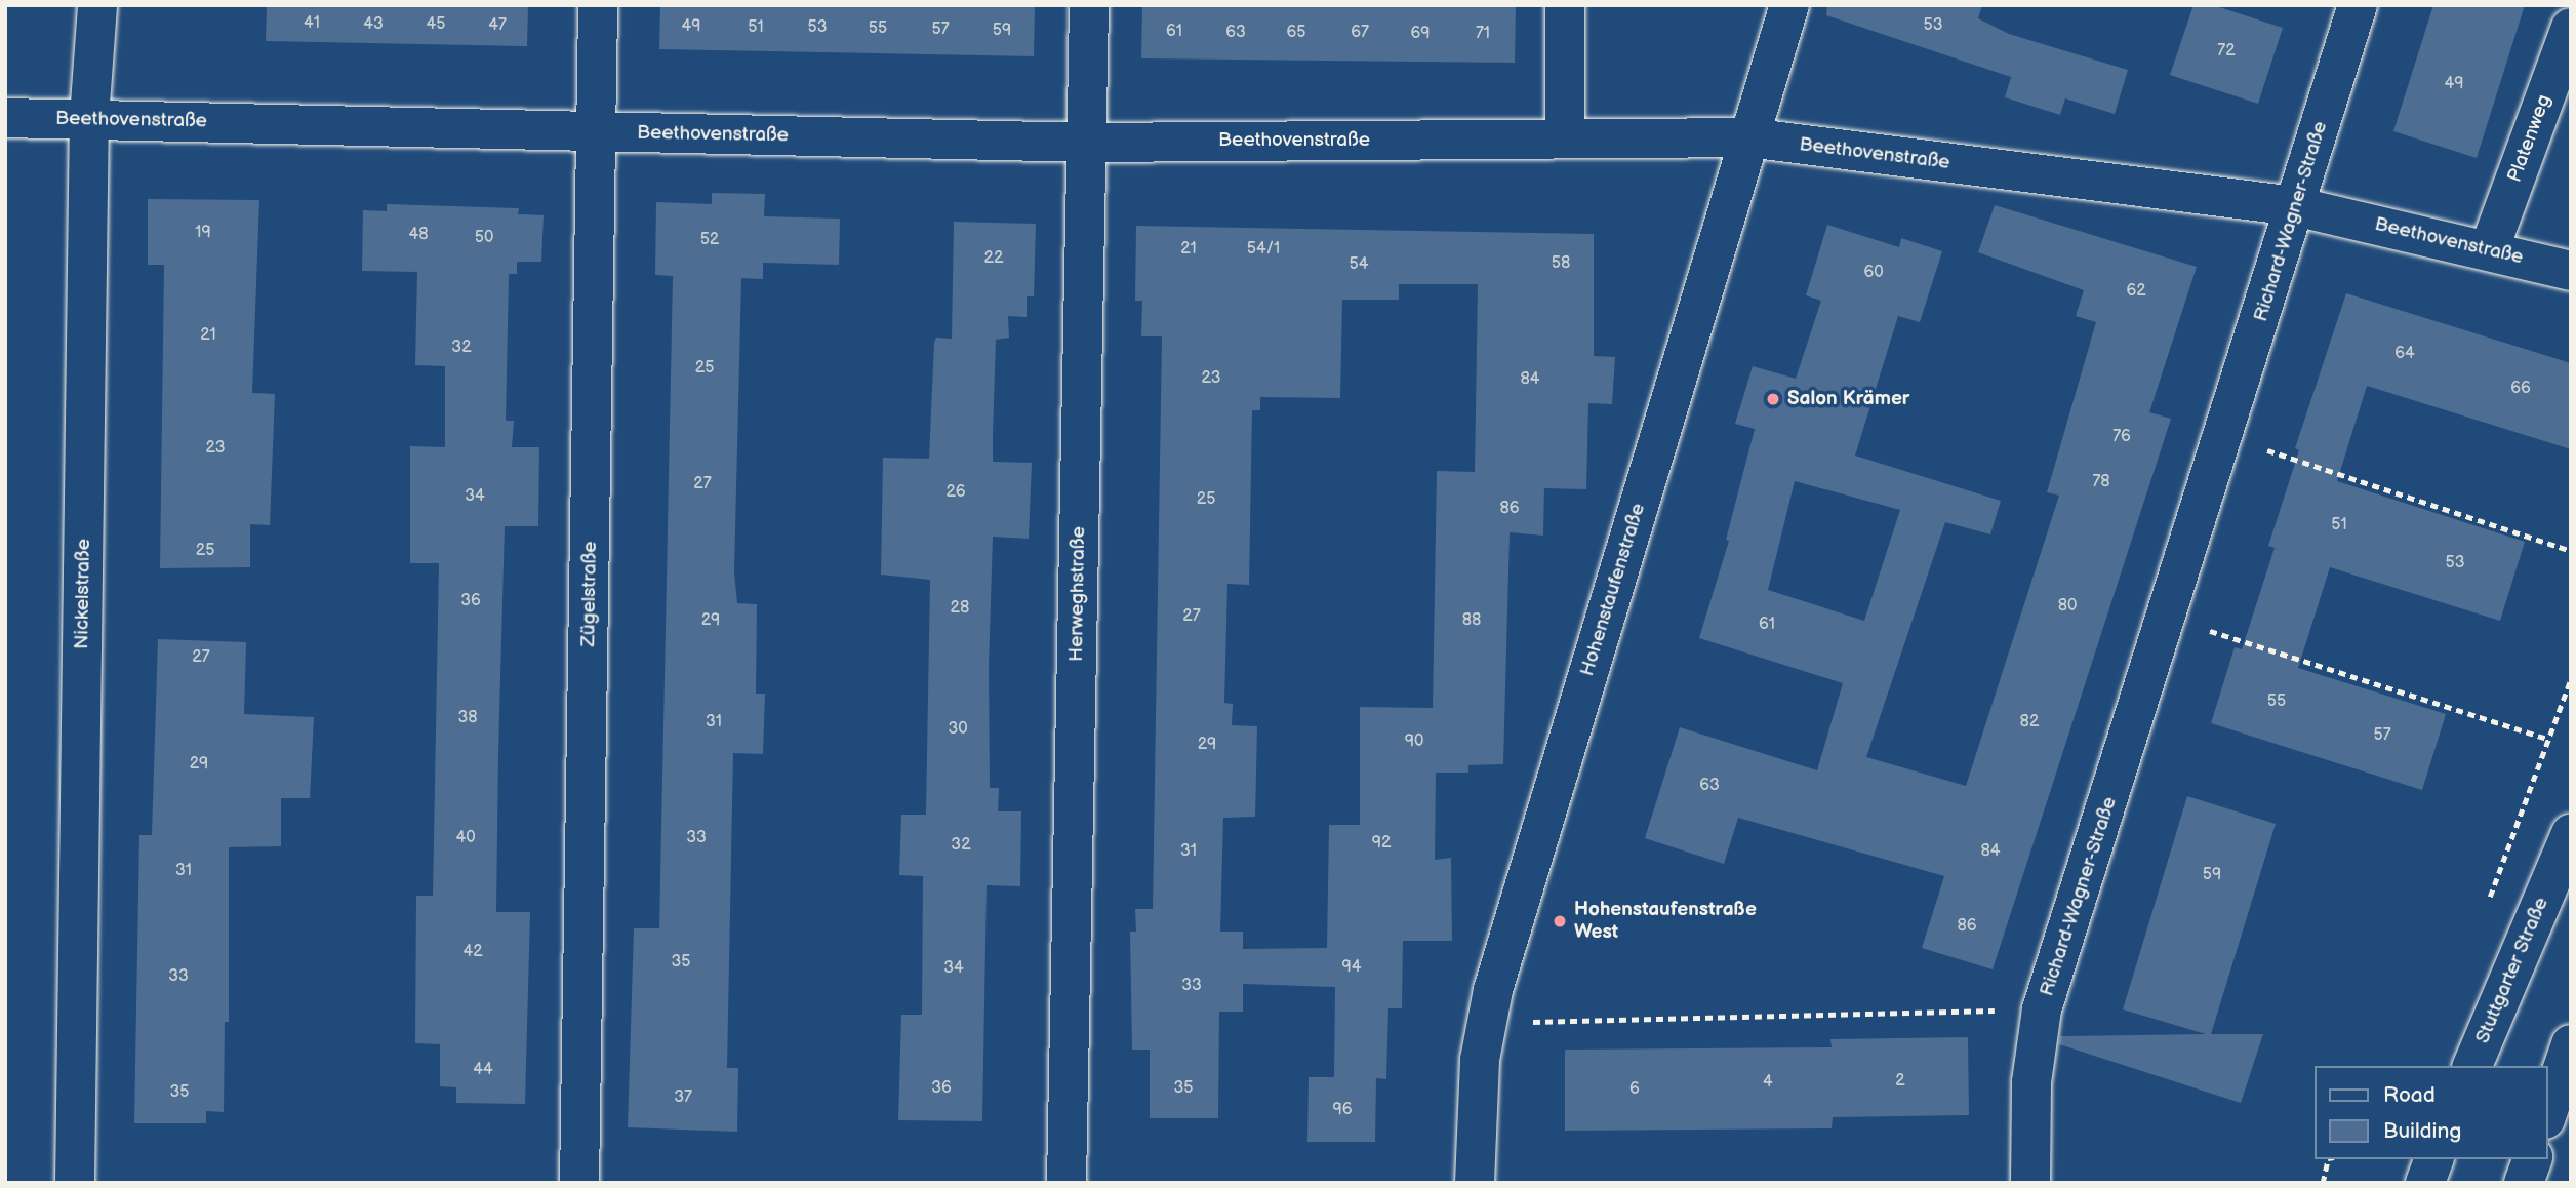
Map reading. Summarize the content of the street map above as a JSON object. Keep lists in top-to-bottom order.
{
  "streets": {
    "street": [
      "Beethovenstraße",
      "Platenweg",
      "Richard-Wagner-Straße",
      "Hohenstaufenstraße",
      "Nickelstraße",
      "Zügelstraße",
      "Herweghstraße",
      "Stuttgarter Straße"
    ]
  },
  "crossings": [
    ["Beethovenstraße", "Platenweg"],
    ["Beethovenstraße", "Richard-Wagner-Straße"],
    ["Beethovenstraße", "Hohenstaufenstraße"],
    ["Beethovenstraße", "Nickelstraße"],
    ["Beethovenstraße", "Zügelstraße"],
    ["Beethovenstraße", "Herweghstraße"]
  ],
  "places": ["Salon Krämer", "Hohenstaufenstraße West"],
  "house_numbers": [
    "41",
    "43",
    "45",
    "47",
    "53",
    "49",
    "51",
    "53",
    "55",
    "57",
    "59",
    "61",
    "63",
    "65",
    "67",
    "69",
    "71",
    "72",
    "49",
    "19",
    "48",
    "50",
    "52",
    "21",
    "54/1",
    "22",
    "58",
    "54",
    "60",
    "62",
    "21",
    "32",
    "64",
    "25",
    "23",
    "84",
    "66",
    "76",
    "23",
    "78",
    "27",
    "26",
    "34",
    "25",
    "86",
    "51",
    "25",
    "53",
    "36",
    "80",
    "28",
    "27",
    "29",
    "88",
    "61",
    "27",
    "55",
    "38",
    "31",
    "82",
    "30",
    "57",
    "90",
    "29",
    "29",
    "63",
    "40",
    "33",
    "92",
    "32",
    "31",
    "84",
    "31",
    "59",
    "86",
    "42",
    "35",
    "94",
    "34",
    "33",
    "33",
    "44",
    "2",
    "4",
    "36",
    "35",
    "6",
    "35",
    "37",
    "96"
  ],
  "legend": ["Road", "Building"]
}
